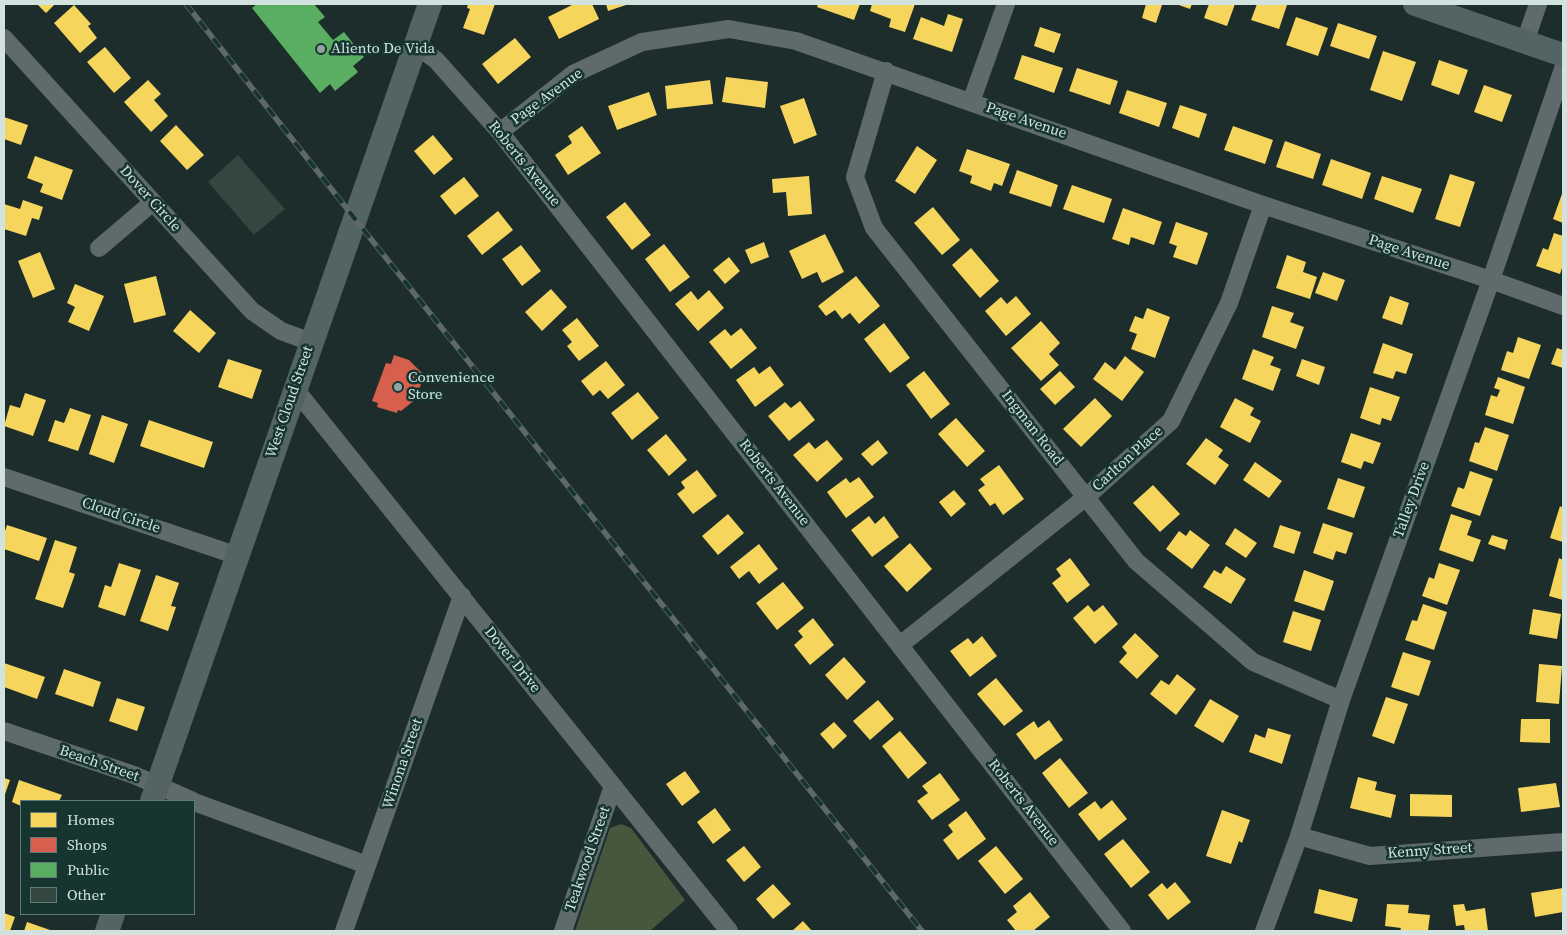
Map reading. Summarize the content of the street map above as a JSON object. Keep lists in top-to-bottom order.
{
  "streets": {
    "main road": ["West Cloud Street"],
    "street": [
      "Page Avenue",
      "Roberts Avenue",
      "Dover Circle",
      "Ingman Road",
      "Carlton Place",
      "Talley Drive",
      "Cloud Circle",
      "Dover Drive",
      "Beach Street",
      "Winona Street",
      "Kenny Street",
      "Teakwood Street"
    ]
  },
  "crossings": [
    ["Page Avenue", "Roberts Avenue"],
    ["Page Avenue", "Ingman Road"],
    ["Page Avenue", "Carlton Place"],
    ["Page Avenue", "Talley Drive"],
    ["Roberts Avenue", "West Cloud Street"],
    ["Roberts Avenue", "Carlton Place"],
    ["Dover Circle", "West Cloud Street"],
    ["West Cloud Street", "Cloud Circle"],
    ["West Cloud Street", "Dover Drive"],
    ["West Cloud Street", "Beach Street"],
    ["Ingman Road", "Carlton Place"],
    ["Ingman Road", "Talley Drive"],
    ["Talley Drive", "Kenny Street"],
    ["Dover Drive", "Winona Street"],
    ["Dover Drive", "Teakwood Street"],
    ["Beach Street", "Winona Street"]
  ],
  "places": ["Aliento De Vida", "Convenience Store"],
  "legend": [
    "Homes",
    "Shops",
    "Public",
    "Other"
  ]
}
